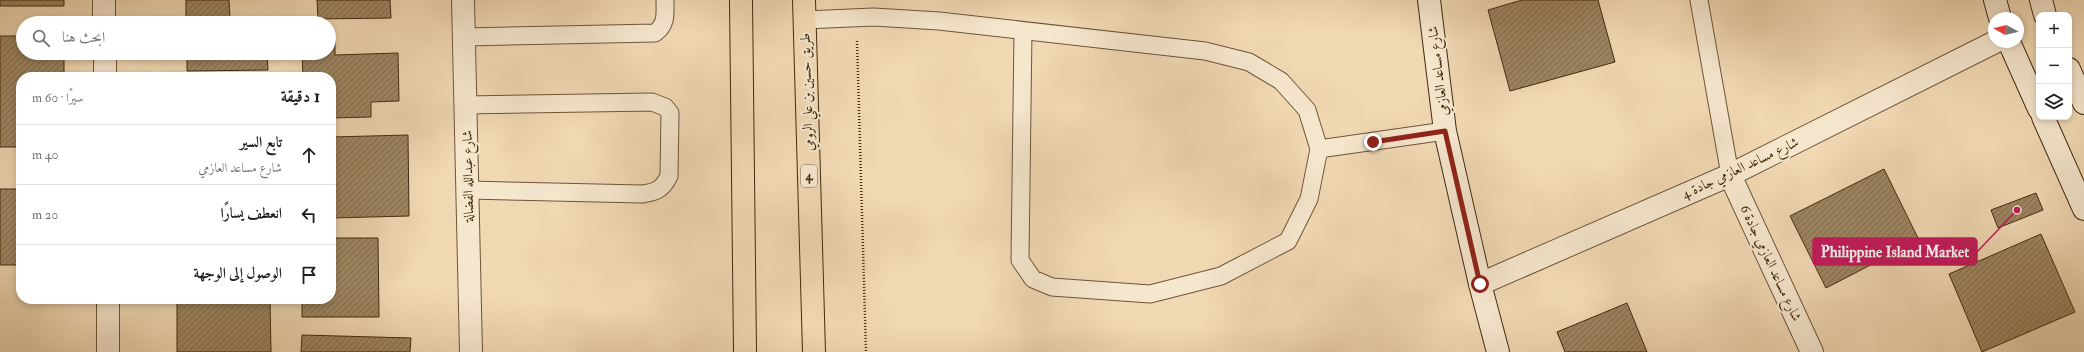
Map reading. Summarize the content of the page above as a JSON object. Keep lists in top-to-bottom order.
{
  "streets": {
    "highway": ["طريق حسين بن علي الرومي", "4"],
    "street": [
      "شارع مساعد العازمي",
      "شارع مساعد العازمي جادة 4",
      "شارع عبدالله الفضالة",
      "شارع مساعد العازمي جادة 6"
    ]
  },
  "crossings": [
    ["شارع مساعد العازمي", "شارع مساعد العازمي جادة 4"],
    ["شارع مساعد العازمي جادة 4", "شارع مساعد العازمي جادة 6"]
  ],
  "places": ["Philippine Island Market"],
  "north": "left",
  "page": {
    "map_buttons": ["+", "−"],
    "search": "ابحث هنا",
    "heading": ["1 دقيقة", "سيرًا · 60 m"],
    "list": [
      ["تابع السير", "شارع مساعد العازمي", "40 m"],
      ["انعطف يسارًا", "20 m"],
      "الوصول إلى الوجهة"
    ]
  }
}
